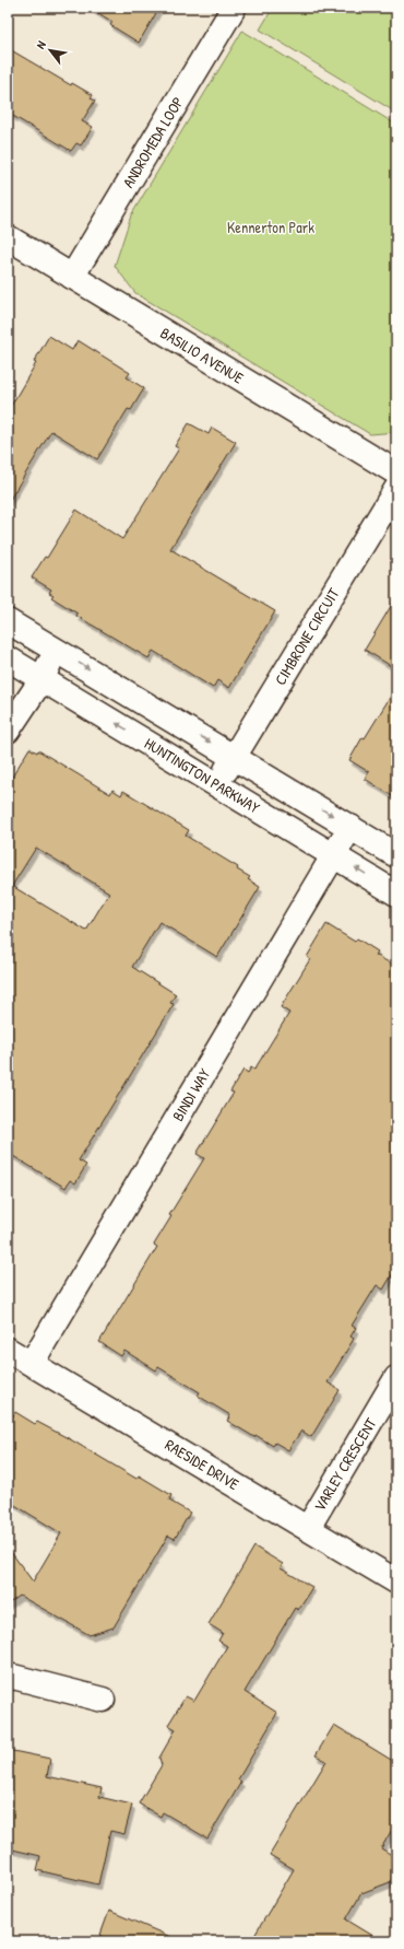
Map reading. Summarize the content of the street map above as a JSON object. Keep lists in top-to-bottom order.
{
  "streets": {
    "street": [
      "ANDROMEDA LOOP",
      "BASILIO AVENUE",
      "CIMBRONE CIRCUIT",
      "HUNTINGTON PARKWAY",
      "BINDI WAY",
      "RAESIDE DRIVE",
      "VARLEY CRESCENT"
    ]
  },
  "crossings": [
    ["ANDROMEDA LOOP", "BASILIO AVENUE"],
    ["CIMBRONE CIRCUIT", "HUNTINGTON PARKWAY"],
    ["HUNTINGTON PARKWAY", "BINDI WAY"],
    ["BINDI WAY", "RAESIDE DRIVE"],
    ["RAESIDE DRIVE", "VARLEY CRESCENT"]
  ],
  "parks": ["Kennerton Park"],
  "north": "top left"
}
